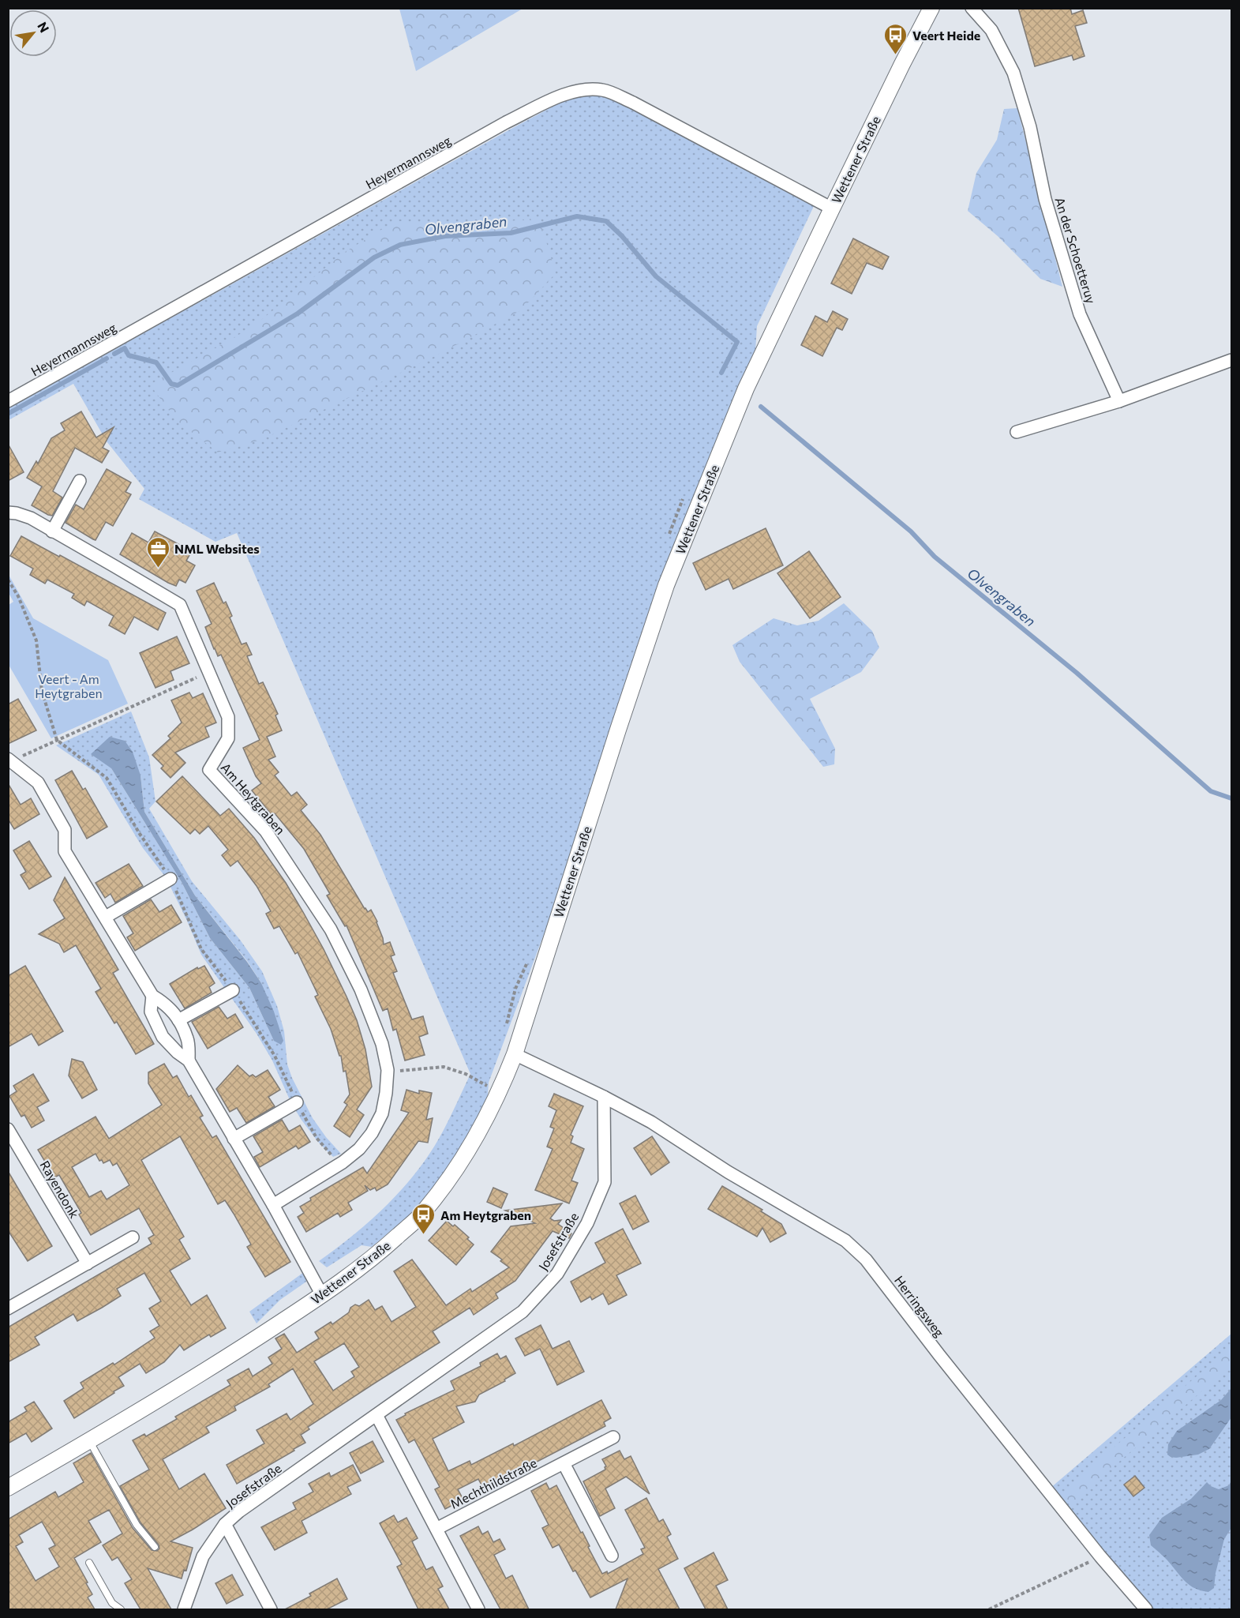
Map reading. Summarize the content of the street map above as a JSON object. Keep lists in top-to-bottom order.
{
  "streets": {
    "street": [
      "Wettener Straße",
      "Heyermannsweg",
      "An der Schoetteruy",
      "Am Heytgraben",
      "Rayendonk",
      "Josefstraße",
      "Herringsweg",
      "Mechthildstraße"
    ]
  },
  "crossings": [
    ["Wettener Straße", "Heyermannsweg"],
    ["Josefstraße", "Herringsweg"]
  ],
  "water": ["Olvengraben"],
  "parks": ["Veert - Am Heytgraben"],
  "places": {
    "bus stop": ["Veert Heide", "Am Heytgraben"],
    "office": ["NML Websites"]
  },
  "north": "top right"
}
